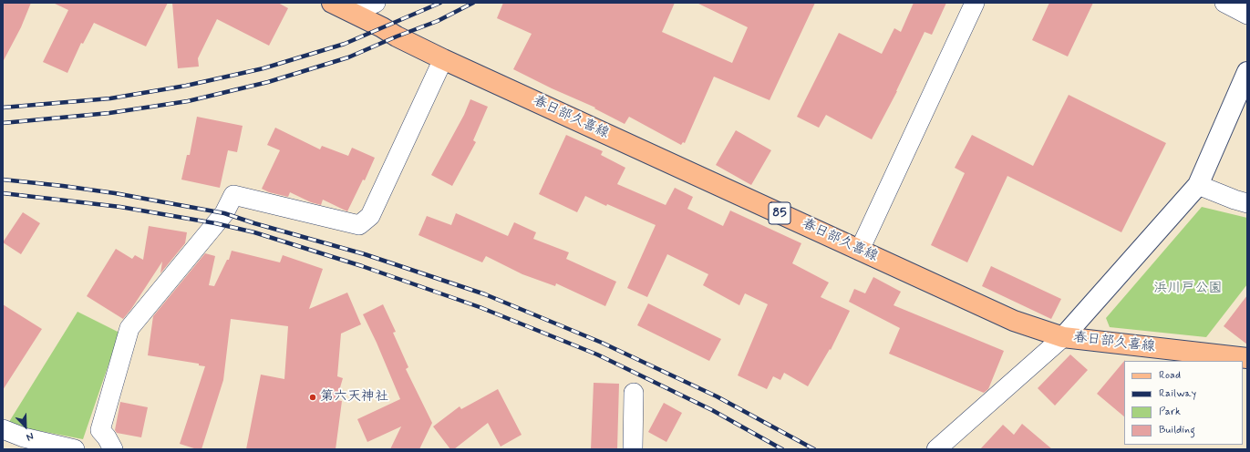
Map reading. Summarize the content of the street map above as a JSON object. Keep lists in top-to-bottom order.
{
  "streets": {
    "main road": ["春日部久喜線", "85"]
  },
  "parks": ["浜川戸公園"],
  "places": ["第六天神社"],
  "legend": [
    "Road",
    "Railway",
    "Park",
    "Building"
  ],
  "north": "bottom right"
}
